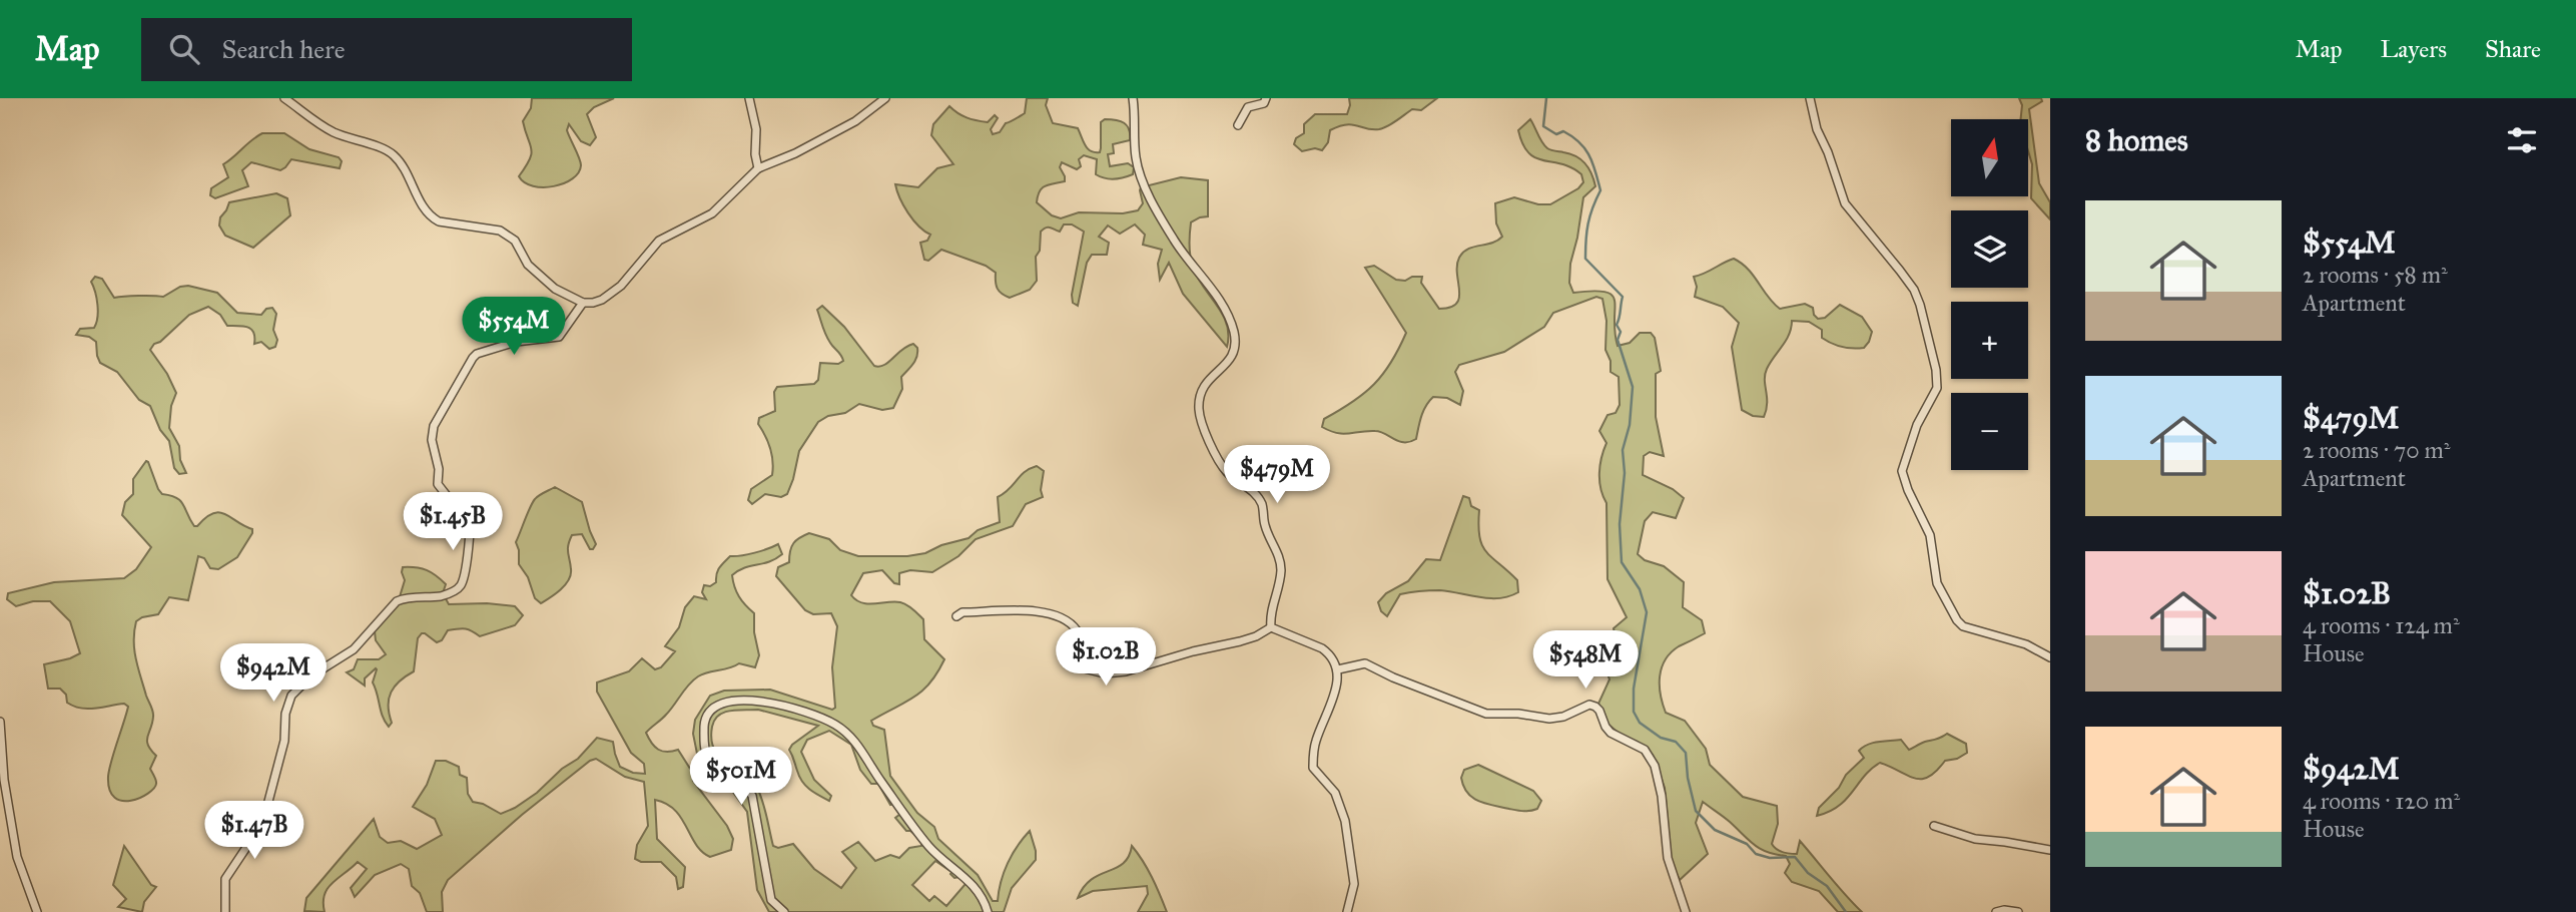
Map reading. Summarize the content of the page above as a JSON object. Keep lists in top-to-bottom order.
{
  "north": "top",
  "page": {
    "header": "Map",
    "search": "Search here",
    "nav": ["Map", "Layers", "Share"],
    "heading": "8 homes",
    "map_buttons": ["+", "−"],
    "list": [
      {
        "name": "$554M",
        "note": "2 rooms · 58 m² · Apartment"
      },
      {
        "name": "$479M",
        "note": "2 rooms · 70 m² · Apartment"
      },
      {
        "name": "$1.02B",
        "note": "4 rooms · 124 m² · House"
      },
      {
        "name": "$942M",
        "note": "4 rooms · 120 m² · House"
      }
    ],
    "price": [
      "$554M",
      "$479M",
      "$1.45B",
      "$1.02B",
      "$548M",
      "$942M",
      "$501M",
      "$1.47B"
    ]
  }
}
